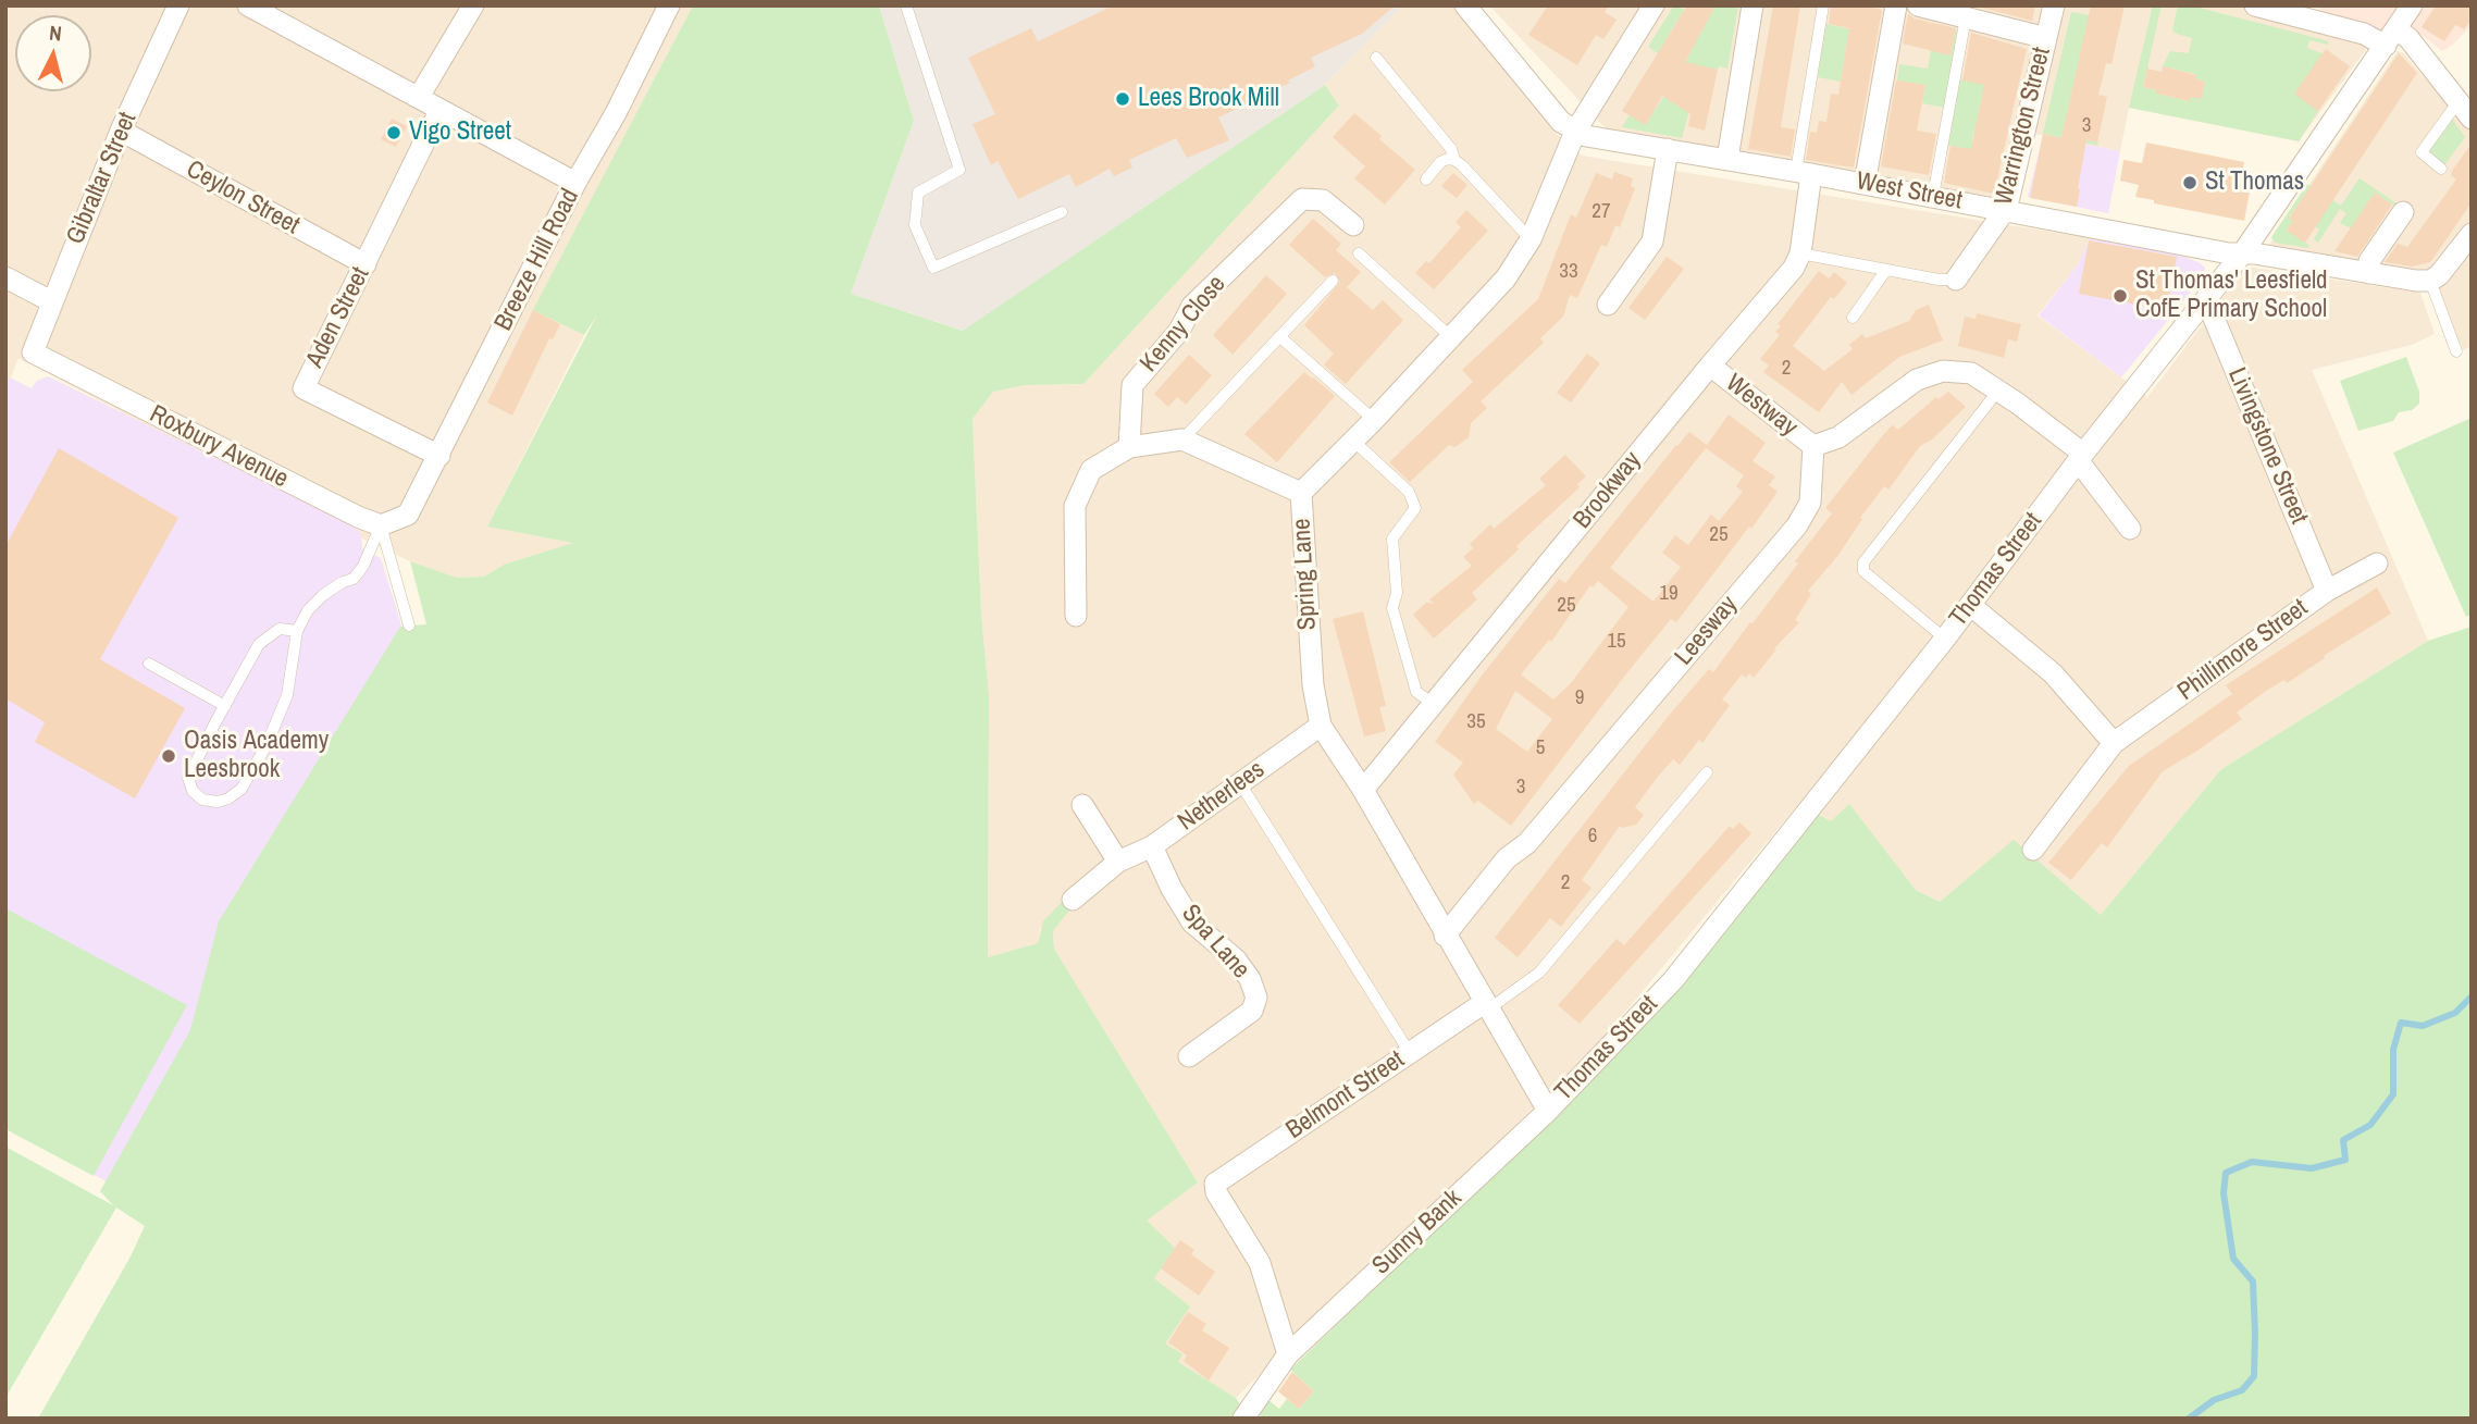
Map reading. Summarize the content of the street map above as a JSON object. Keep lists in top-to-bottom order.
{
  "streets": {
    "street": [
      "Warrington Street",
      "Gibraltar Street",
      "West Street",
      "Ceylon Street",
      "Breeze Hill Road",
      "Aden Street",
      "Kenny Close",
      "Westway",
      "Livingstone Street",
      "Roxbury Avenue",
      "Brookway",
      "Thomas Street",
      "Spring Lane",
      "Leesway",
      "Phillimore Street",
      "Netherlees",
      "Spa Lane",
      "Belmont Street",
      "Sunny Bank"
    ]
  },
  "crossings": [
    ["Warrington Street", "West Street"],
    ["Gibraltar Street", "Ceylon Street"],
    ["Gibraltar Street", "Roxbury Avenue"],
    ["West Street", "Brookway"],
    ["West Street", "Thomas Street"],
    ["West Street", "Spring Lane"],
    ["Ceylon Street", "Aden Street"],
    ["Breeze Hill Road", "Aden Street"],
    ["Breeze Hill Road", "Roxbury Avenue"],
    ["Westway", "Brookway"],
    ["Westway", "Leesway"],
    ["Livingstone Street", "Thomas Street"],
    ["Livingstone Street", "Phillimore Street"],
    ["Brookway", "Spring Lane"],
    ["Thomas Street", "Spring Lane"],
    ["Thomas Street", "Sunny Bank"],
    ["Spring Lane", "Leesway"],
    ["Spring Lane", "Netherlees"],
    ["Spring Lane", "Belmont Street"],
    ["Spring Lane", "Sunny Bank"],
    ["Netherlees", "Spa Lane"],
    ["Belmont Street", "Sunny Bank"]
  ],
  "places": [
    "Lees Brook Mill",
    "Vigo Street",
    "St Thomas",
    "St Thomas' Leesfield CofE Primary School",
    "Oasis Academy Leesbrook"
  ],
  "house_numbers": [
    "3",
    "27",
    "33",
    "2",
    "25",
    "19",
    "25",
    "15",
    "9",
    "35",
    "5",
    "3",
    "6",
    "2"
  ],
  "north": "top"
}
